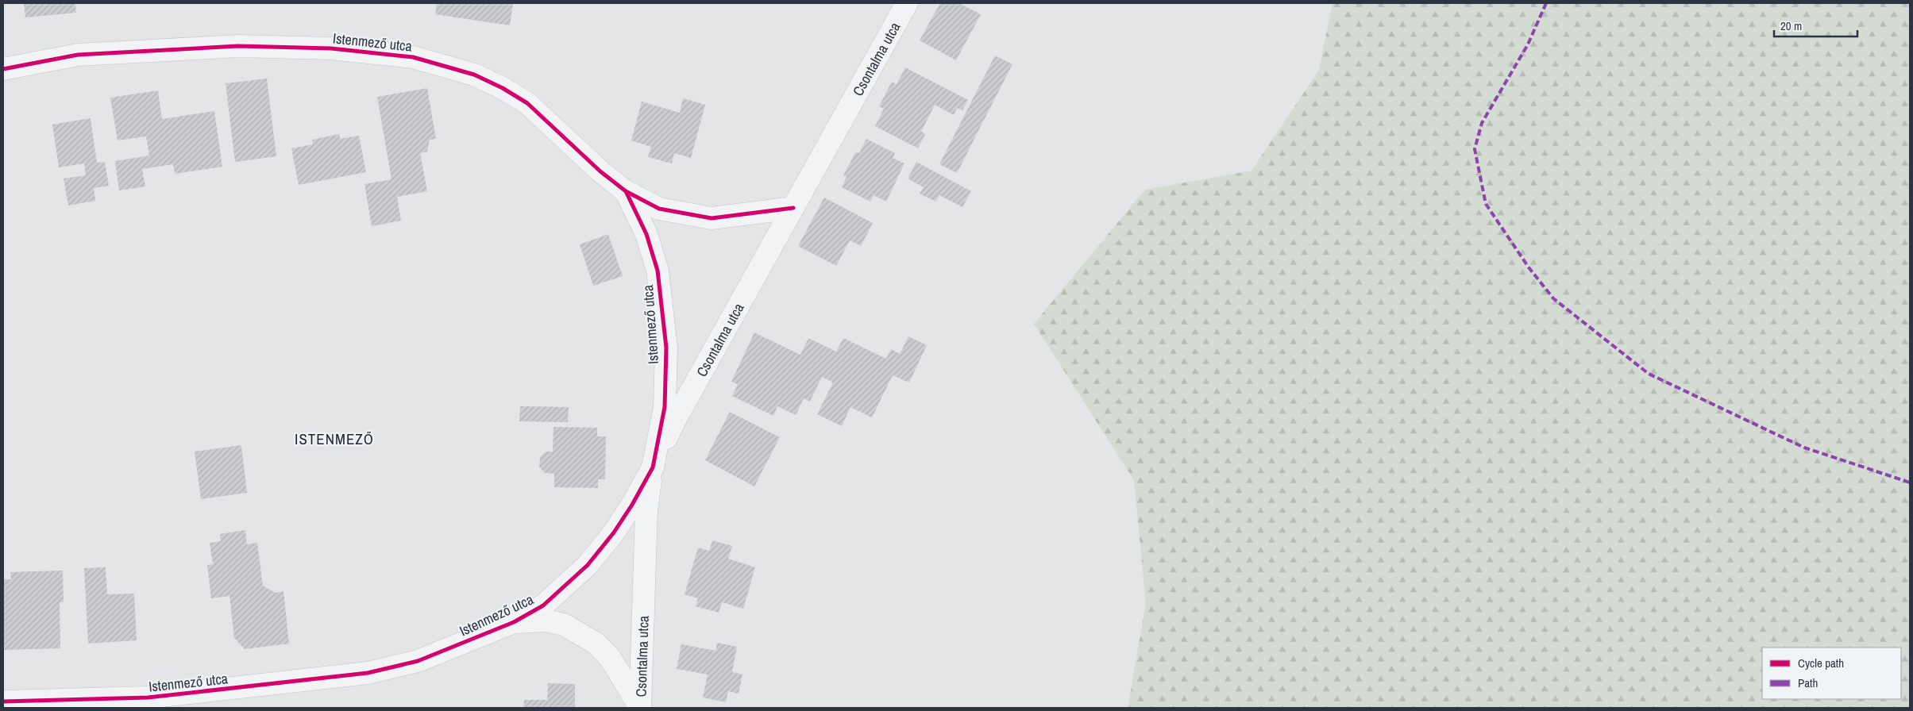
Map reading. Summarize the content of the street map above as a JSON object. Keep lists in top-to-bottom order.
{
  "streets": {
    "street": ["Istenmező utca", "Csontalma utca"]
  },
  "crossings": [
    ["Istenmező utca", "Csontalma utca"]
  ],
  "districts": ["ISTENMEZŐ"],
  "legend": ["Cycle path", "Path"],
  "scale_bar": "20 m"
}
